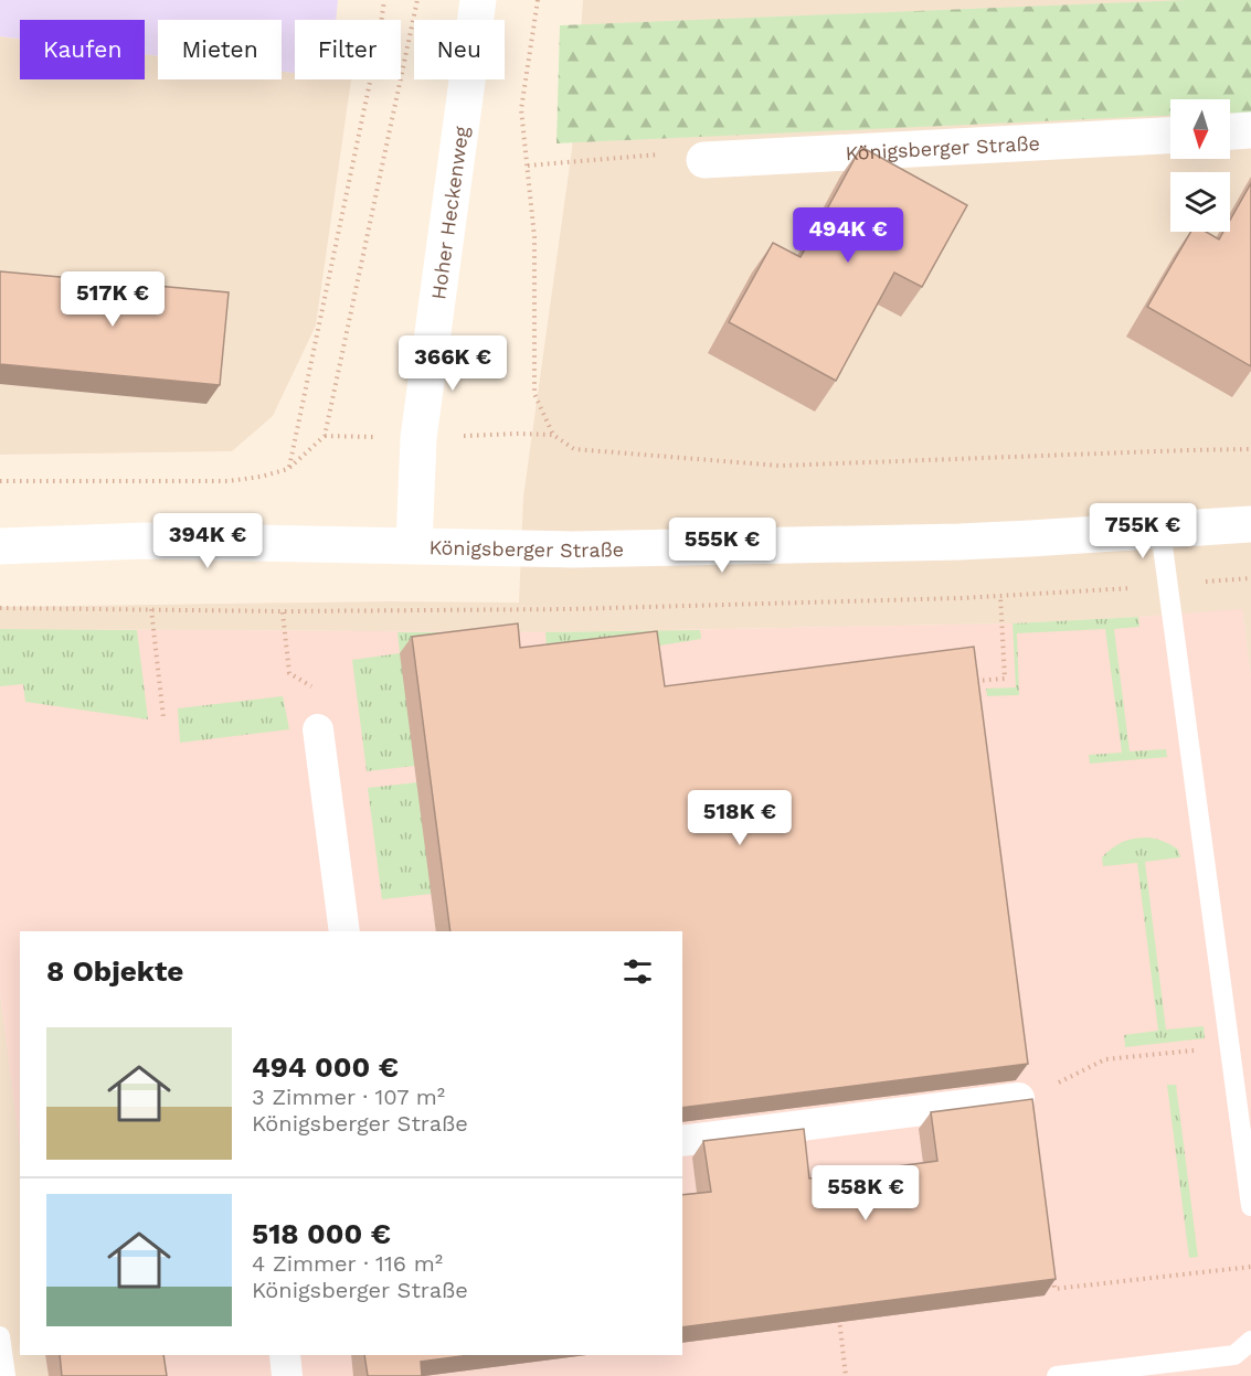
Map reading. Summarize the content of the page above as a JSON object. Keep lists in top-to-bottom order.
{
  "streets": {
    "street": ["Königsberger Straße", "Hoher Heckenweg"]
  },
  "crossings": [
    ["Königsberger Straße", "Hoher Heckenweg"]
  ],
  "north": "bottom",
  "page": {
    "chip": [
      "Kaufen",
      "Mieten",
      "Filter",
      "Neu"
    ],
    "price": [
      "494K €",
      "517K €",
      "366K €",
      "755K €",
      "394K €",
      "555K €",
      "518K €",
      "558K €"
    ],
    "heading": "8 Objekte",
    "list": [
      {
        "name": "494 000 €",
        "note": "3 Zimmer · 107 m² · Königsberger Straße"
      },
      {
        "name": "518 000 €",
        "note": "4 Zimmer · 116 m² · Königsberger Straße"
      }
    ]
  }
}
